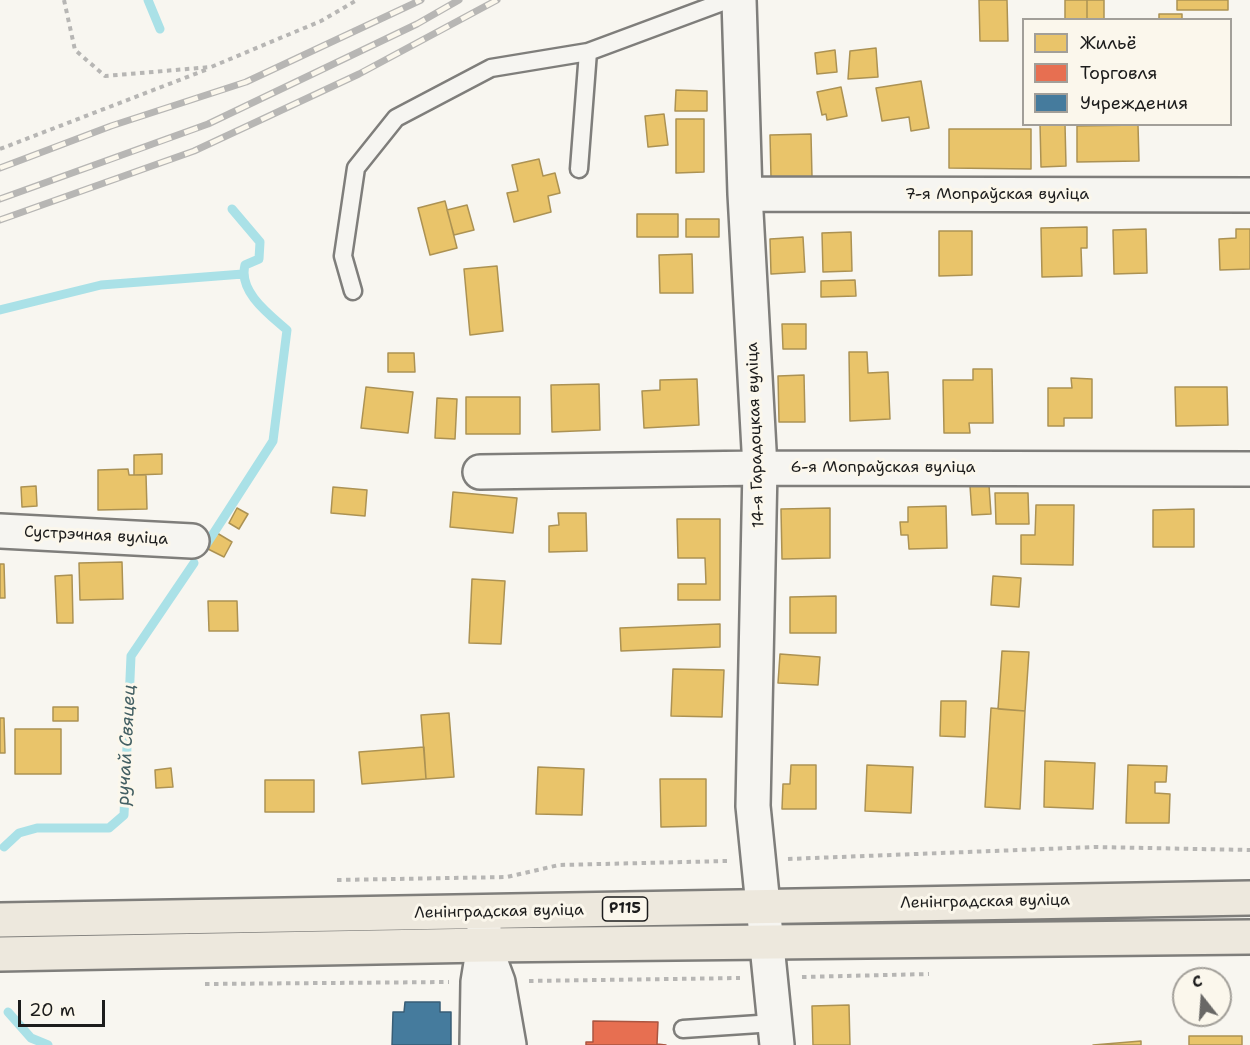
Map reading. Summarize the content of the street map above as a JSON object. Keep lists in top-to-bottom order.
{
  "streets": {
    "main road": ["Ленінградская вуліца", "Р115"],
    "street": [
      "7-я Мопраўская вуліца",
      "14-я Гарадоцкая вуліца",
      "6-я Мопраўская вуліца",
      "Сустрэчная вуліца"
    ]
  },
  "crossings": [
    ["7-я Мопраўская вуліца", "14-я Гарадоцкая вуліца"],
    ["14-я Гарадоцкая вуліца", "6-я Мопраўская вуліца"],
    ["14-я Гарадоцкая вуліца", "Ленінградская вуліца"]
  ],
  "water": ["ручай Свяцец"],
  "legend": ["Жильё", "Торговля", "Учреждения"],
  "scale_bar": "20 m",
  "north": "top"
}
